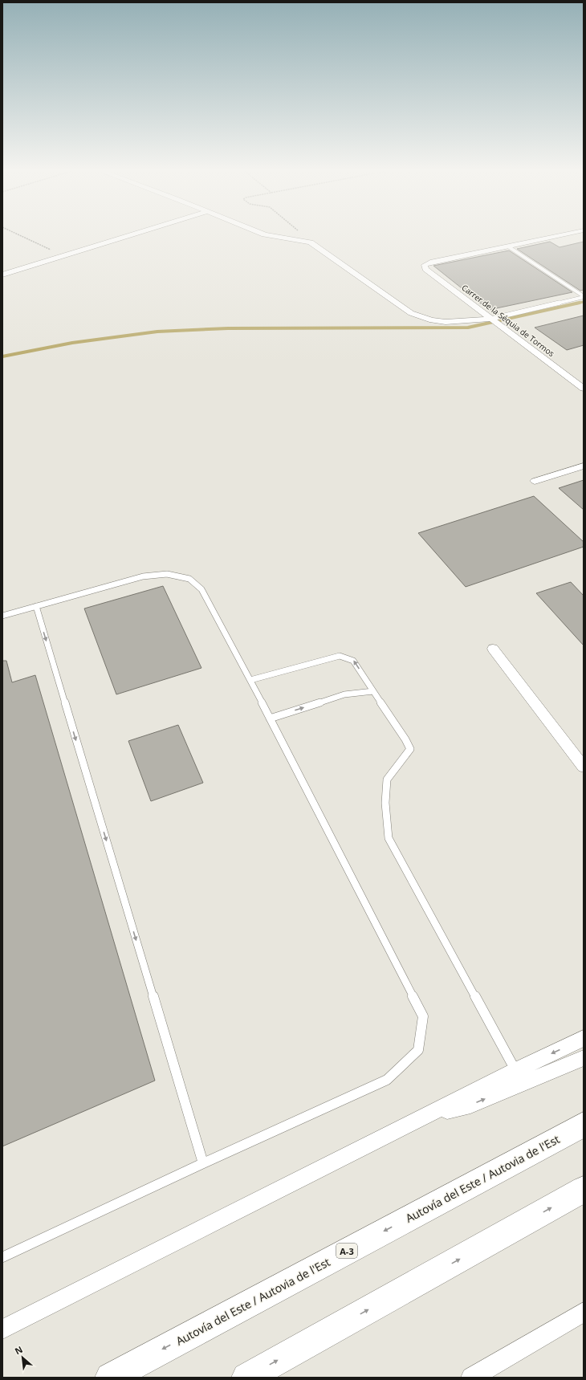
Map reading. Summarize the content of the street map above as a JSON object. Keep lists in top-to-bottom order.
{
  "streets": {
    "highway": ["Autovía del Este / Autovia de l'Est", "A-3"],
    "street": ["Carrer de la Séquia de Tormos"]
  },
  "north": "top left"
}
